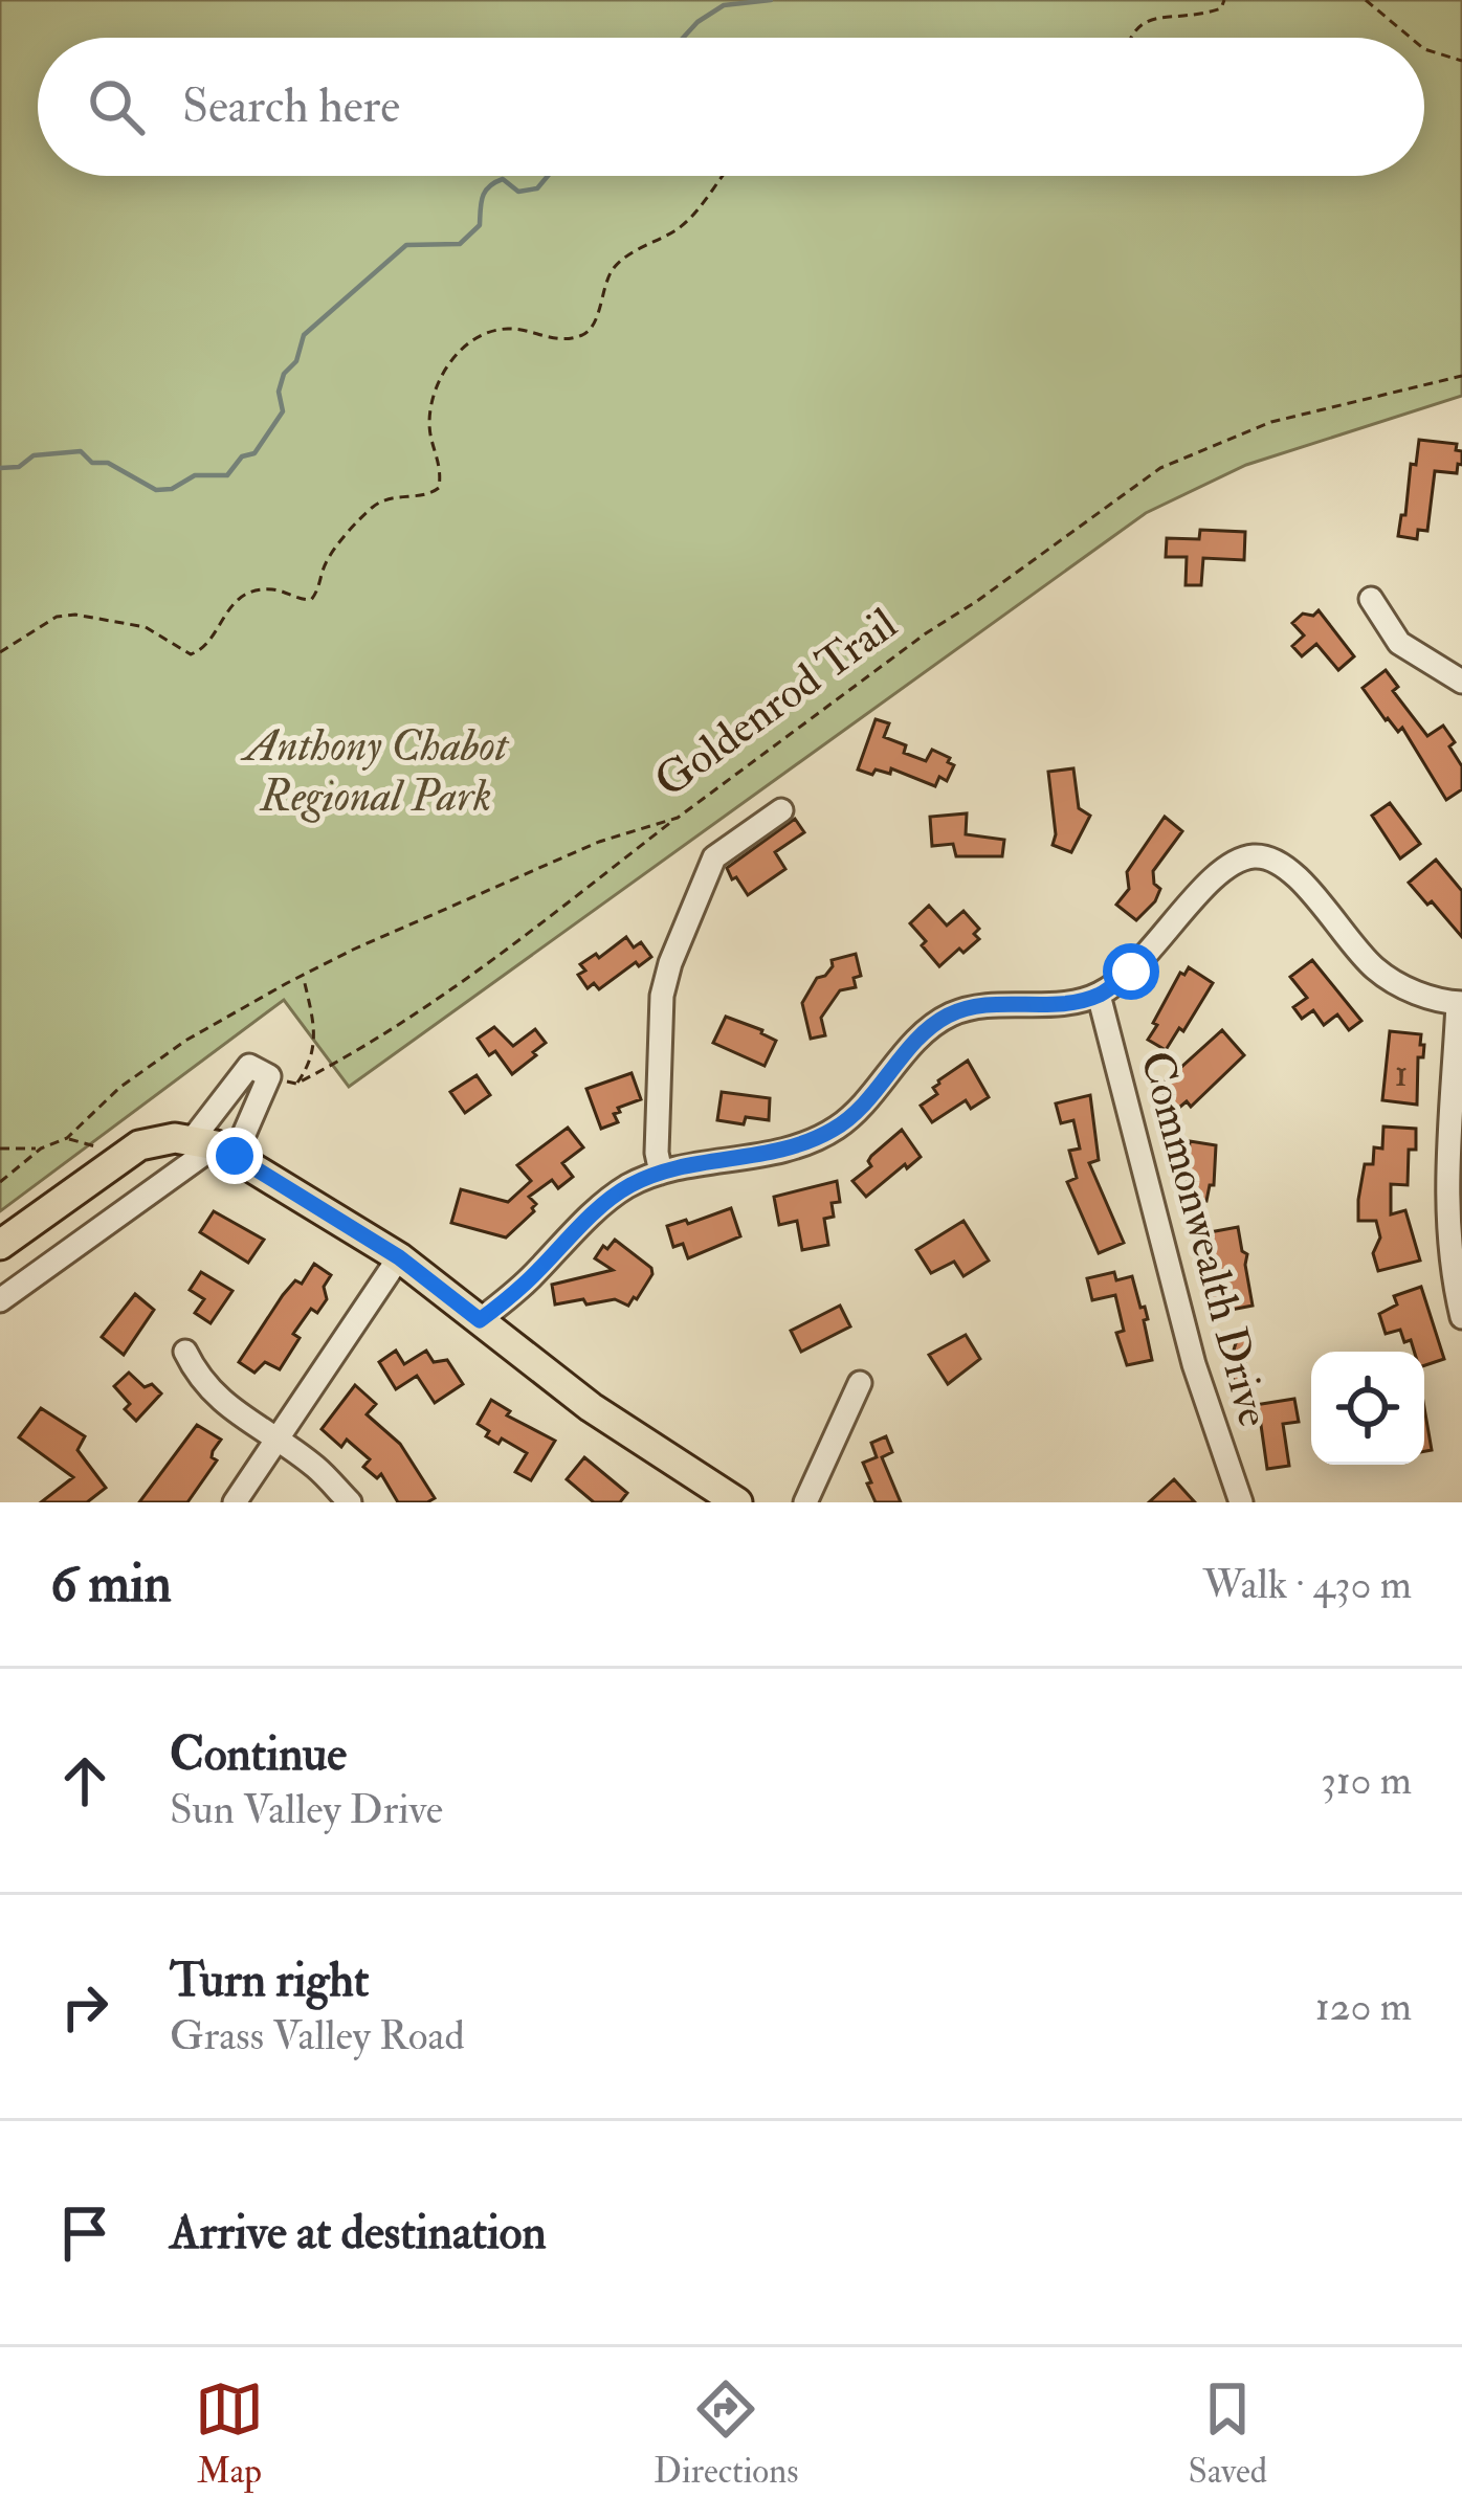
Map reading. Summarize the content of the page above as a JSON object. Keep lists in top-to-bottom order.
{
  "streets": {
    "street": ["Commonwealth Drive"],
    "path": ["Goldenrod Trail"]
  },
  "parks": ["Anthony Chabot Regional Park"],
  "house_numbers": ["1"],
  "page": {
    "search": "Search here",
    "heading": ["6 min", "Walk · 430 m"],
    "list": [
      ["Continue", "Sun Valley Drive", "310 m"],
      ["Turn right", "Grass Valley Road", "120 m"],
      "Arrive at destination"
    ],
    "nav": ["Map", "Directions", "Saved"]
  }
}
